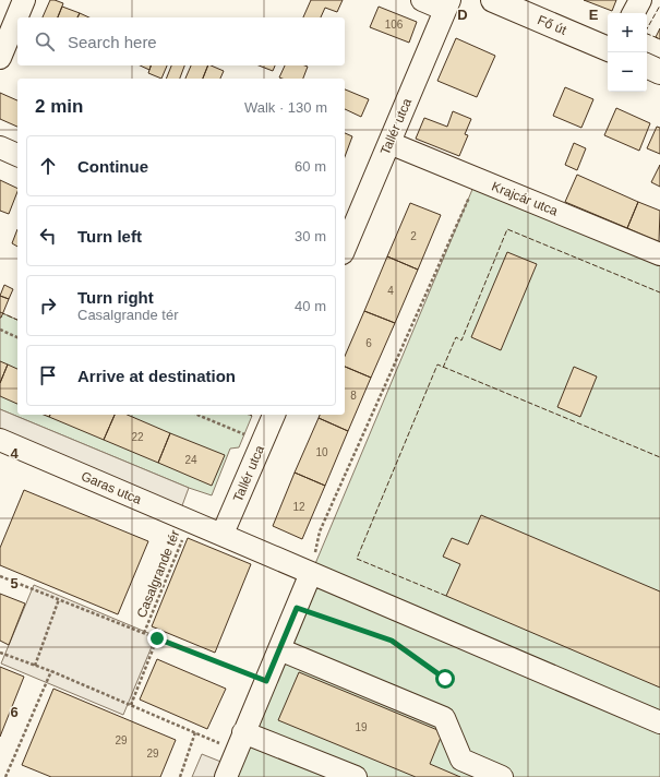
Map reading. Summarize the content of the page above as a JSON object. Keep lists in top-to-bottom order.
{
  "streets": {
    "main road": ["Fő út"],
    "street": ["Tallér utca", "Krajcár utca", "Garas utca"],
    "path": ["Casalgrande tér"]
  },
  "crossings": [
    ["Tallér utca", "Krajcár utca"],
    ["Tallér utca", "Garas utca"],
    ["Garas utca", "Casalgrande tér"]
  ],
  "house_numbers": [
    "106",
    "2",
    "4",
    "6",
    "8",
    "22",
    "10",
    "24",
    "12",
    "19",
    "29",
    "29"
  ],
  "page": {
    "map_buttons": ["+", "−"],
    "search": "Search here",
    "heading": ["2 min", "Walk · 130 m"],
    "list": [
      ["Continue", "60 m"],
      ["Turn left", "30 m"],
      ["Turn right", "Casalgrande tér", "40 m"],
      "Arrive at destination"
    ]
  },
  "grid": {
    "columns": ["D", "E"],
    "rows": ["4", "5", "6"]
  }
}
